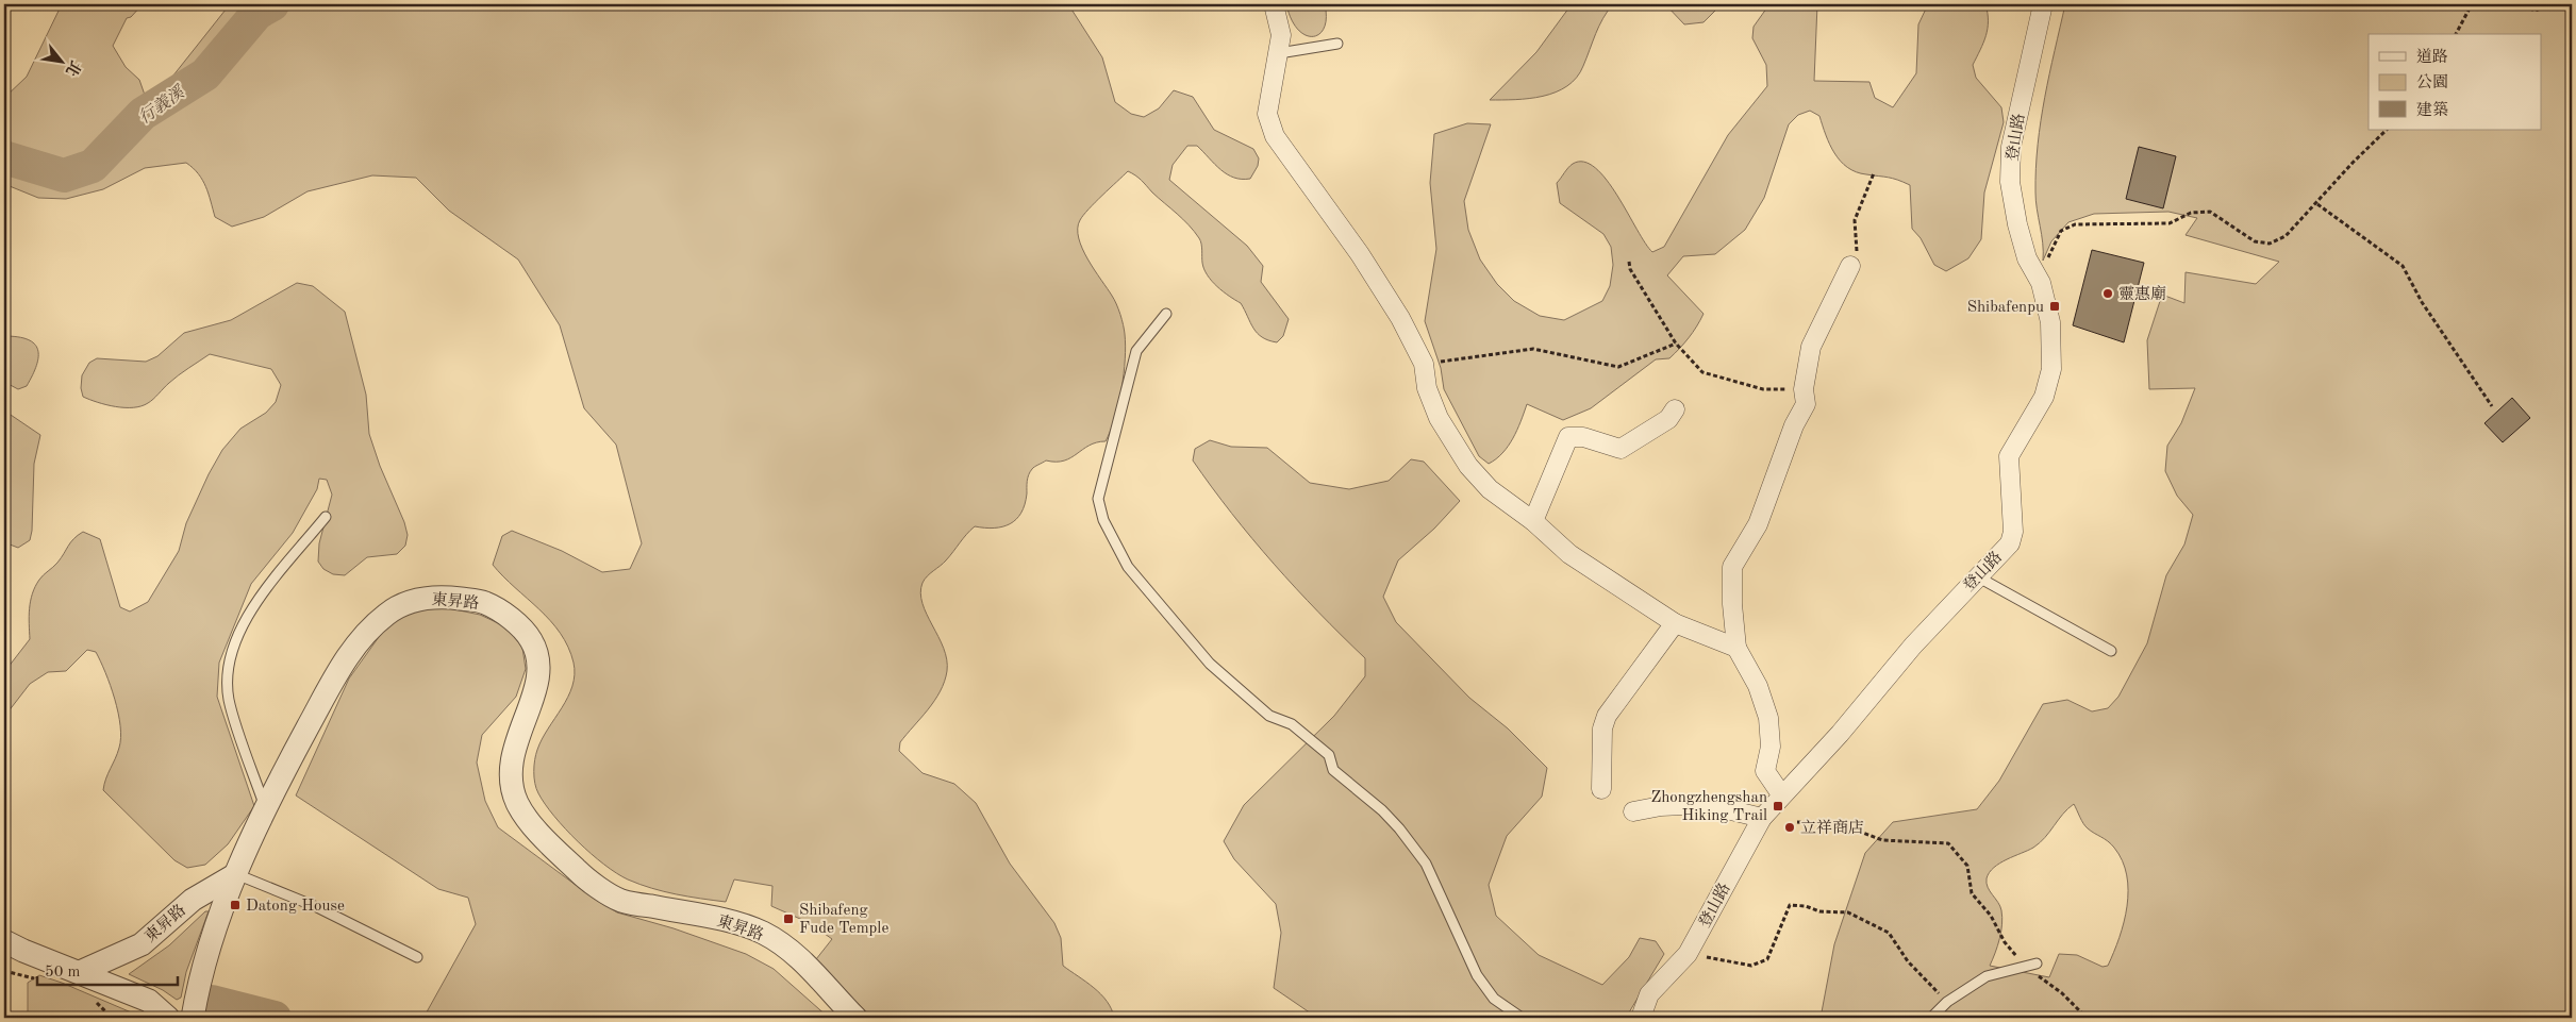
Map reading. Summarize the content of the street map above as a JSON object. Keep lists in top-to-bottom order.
{
  "streets": {
    "street": ["登山路", "東昇路"]
  },
  "water": ["行義溪"],
  "places": {
    "other": ["靈惠廟", "立祥商店"],
    "transit": [
      "Shibafenpu",
      "Zhongzhengshan Hiking Trail",
      "Datong House",
      "Shibafeng Fude Temple"
    ]
  },
  "legend": ["道路", "公園", "建築"],
  "scale_bar": "50 m",
  "north": "bottom right"
}
